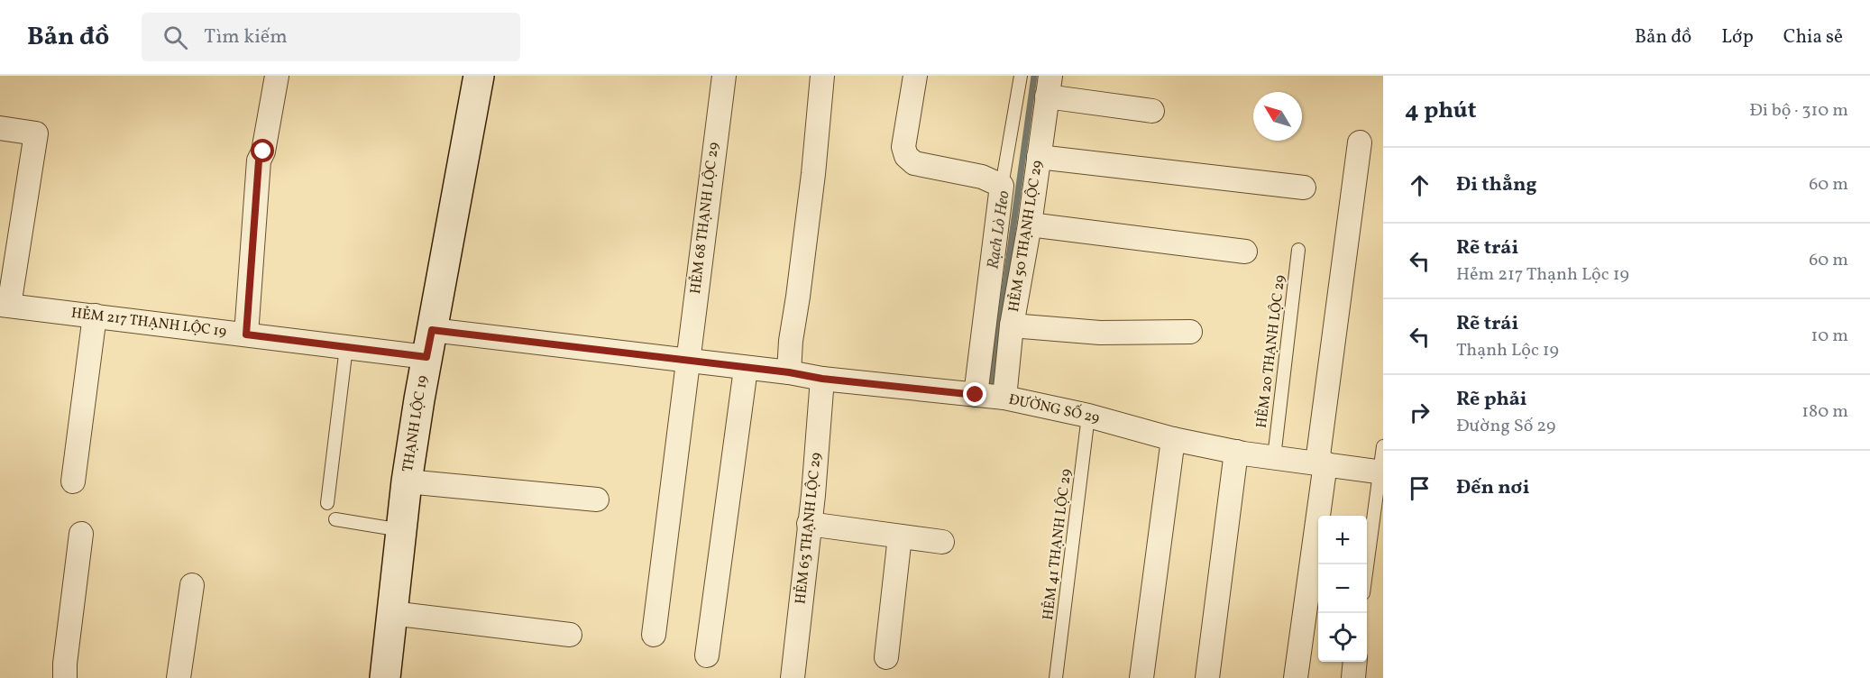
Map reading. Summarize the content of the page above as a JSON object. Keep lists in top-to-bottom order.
{
  "streets": {
    "street": [
      "HẺM 68 THẠNH LỘC 29",
      "HẺM 50 THẠNH LỘC 29",
      "HẺM 217 THẠNH LỘC 19",
      "ĐƯỜNG SỐ 29",
      "THẠNH LỘC 19",
      "HẺM 63 THẠNH LỘC 29"
    ],
    "lane": ["HẺM 20 THẠNH LỘC 29", "HẺM 41 THẠNH LỘC 29"]
  },
  "crossings": [
    ["HẺM 68 THẠNH LỘC 29", "ĐƯỜNG SỐ 29"],
    ["HẺM 50 THẠNH LỘC 29", "ĐƯỜNG SỐ 29"],
    ["HẺM 217 THẠNH LỘC 19", "ĐƯỜNG SỐ 29"],
    ["HẺM 217 THẠNH LỘC 19", "THẠNH LỘC 19"],
    ["HẺM 20 THẠNH LỘC 29", "ĐƯỜNG SỐ 29"],
    ["ĐƯỜNG SỐ 29", "THẠNH LỘC 19"],
    ["ĐƯỜNG SỐ 29", "HẺM 63 THẠNH LỘC 29"],
    ["ĐƯỜNG SỐ 29", "HẺM 41 THẠNH LỘC 29"]
  ],
  "water": ["Rạch Lò Heo"],
  "north": "top left",
  "page": {
    "header": "Bản đồ",
    "search": "Tìm kiếm",
    "nav": ["Bản đồ", "Lớp", "Chia sẻ"],
    "heading": ["4 phút", "Đi bộ · 310 m"],
    "list": [
      ["Đi thẳng", "60 m"],
      ["Rẽ trái", "Hẻm 217 Thạnh Lộc 19", "60 m"],
      ["Rẽ trái", "Thạnh Lộc 19", "10 m"],
      ["Rẽ phải", "Đường Số 29", "180 m"],
      "Đến nơi"
    ],
    "map_buttons": ["+", "−"]
  }
}
